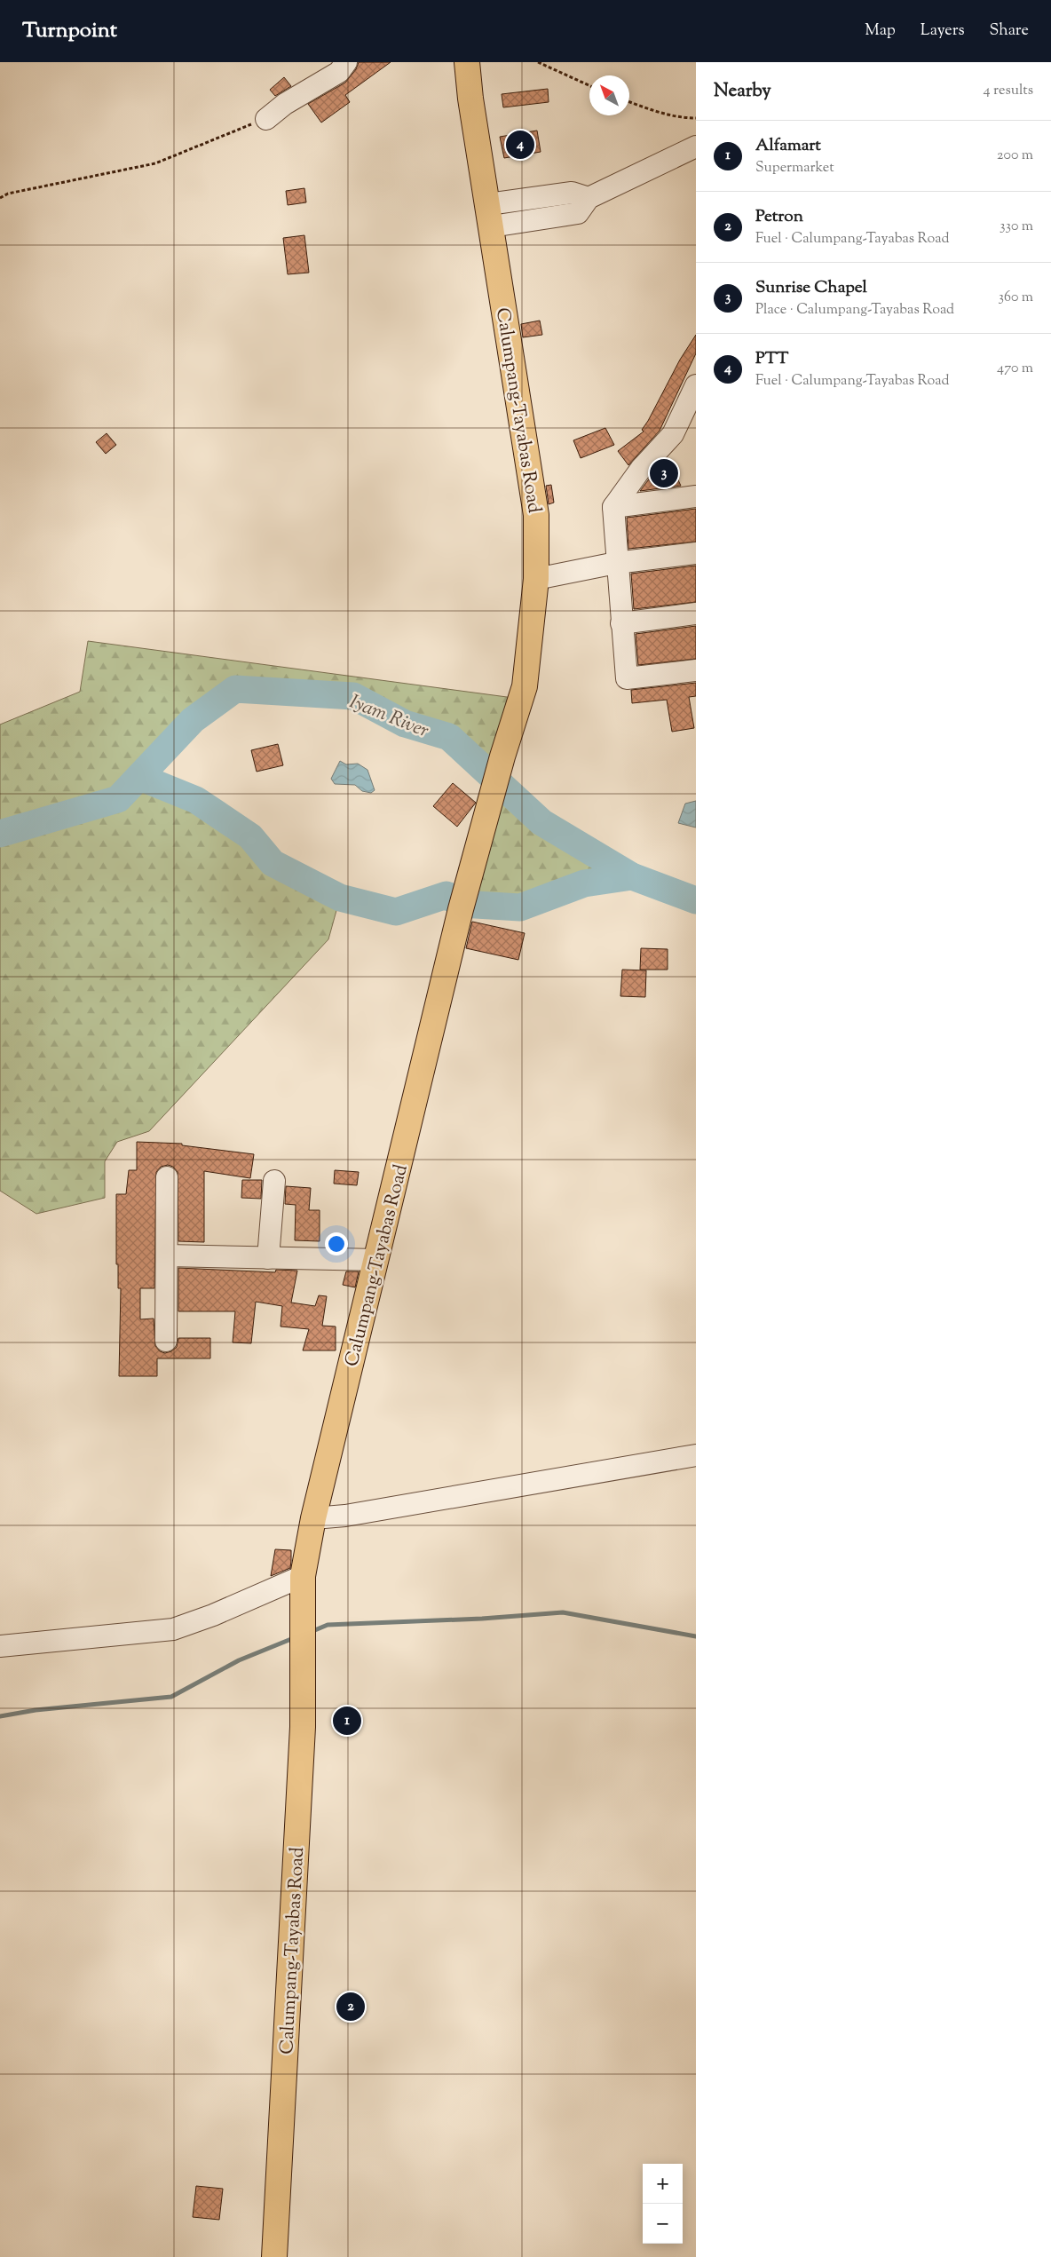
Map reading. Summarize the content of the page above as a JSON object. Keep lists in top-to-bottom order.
{
  "streets": {
    "main road": ["Calumpang-Tayabas Road"]
  },
  "water": ["Iyam River"],
  "north": "top left",
  "page": {
    "header": "Turnpoint",
    "nav": ["Map", "Layers", "Share"],
    "heading": ["Nearby", "4 results"],
    "list": [
      {
        "mark": "1",
        "name": "Alfamart",
        "note": "Supermarket",
        "value": "200 m"
      },
      {
        "mark": "2",
        "name": "Petron",
        "note": "Fuel · Calumpang-Tayabas Road",
        "value": "330 m"
      },
      {
        "mark": "3",
        "name": "Sunrise Chapel",
        "note": "Place · Calumpang-Tayabas Road",
        "value": "360 m"
      },
      {
        "mark": "4",
        "name": "PTT",
        "note": "Fuel · Calumpang-Tayabas Road",
        "value": "470 m"
      }
    ],
    "pins": [
      "4",
      "3",
      "1",
      "2"
    ],
    "map_buttons": ["+", "−"]
  }
}
